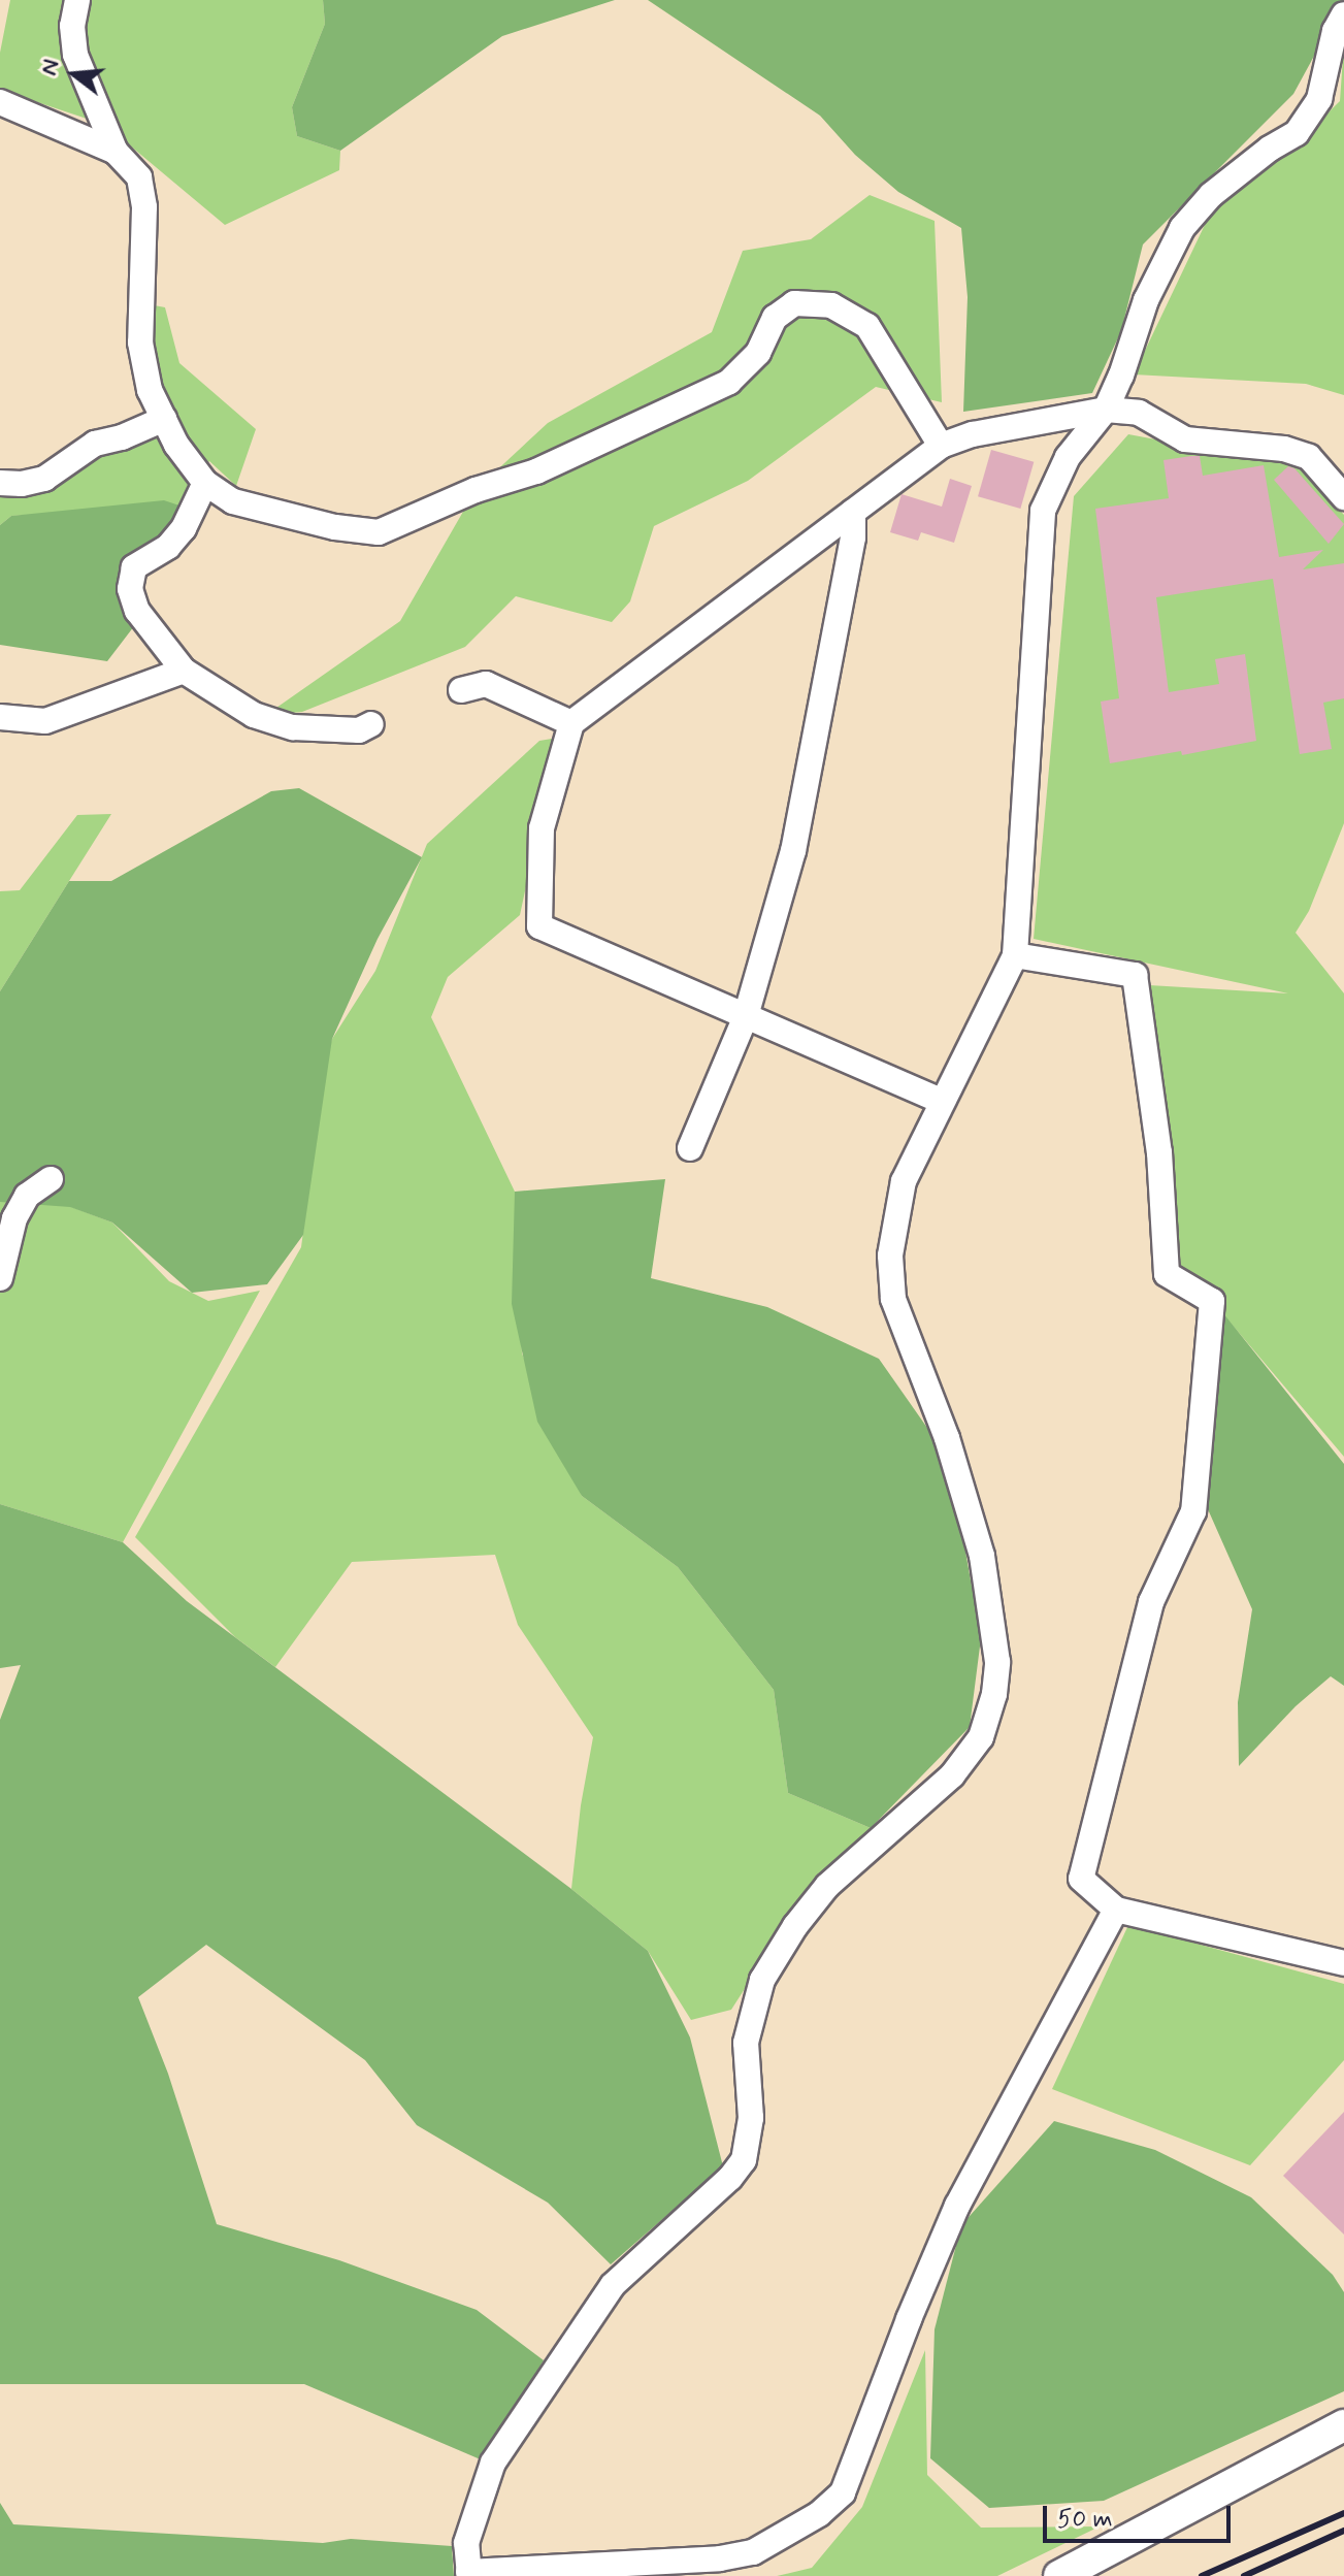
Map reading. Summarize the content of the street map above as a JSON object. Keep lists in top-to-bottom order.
{
  "scale_bar": "50 m",
  "north": "left"
}
